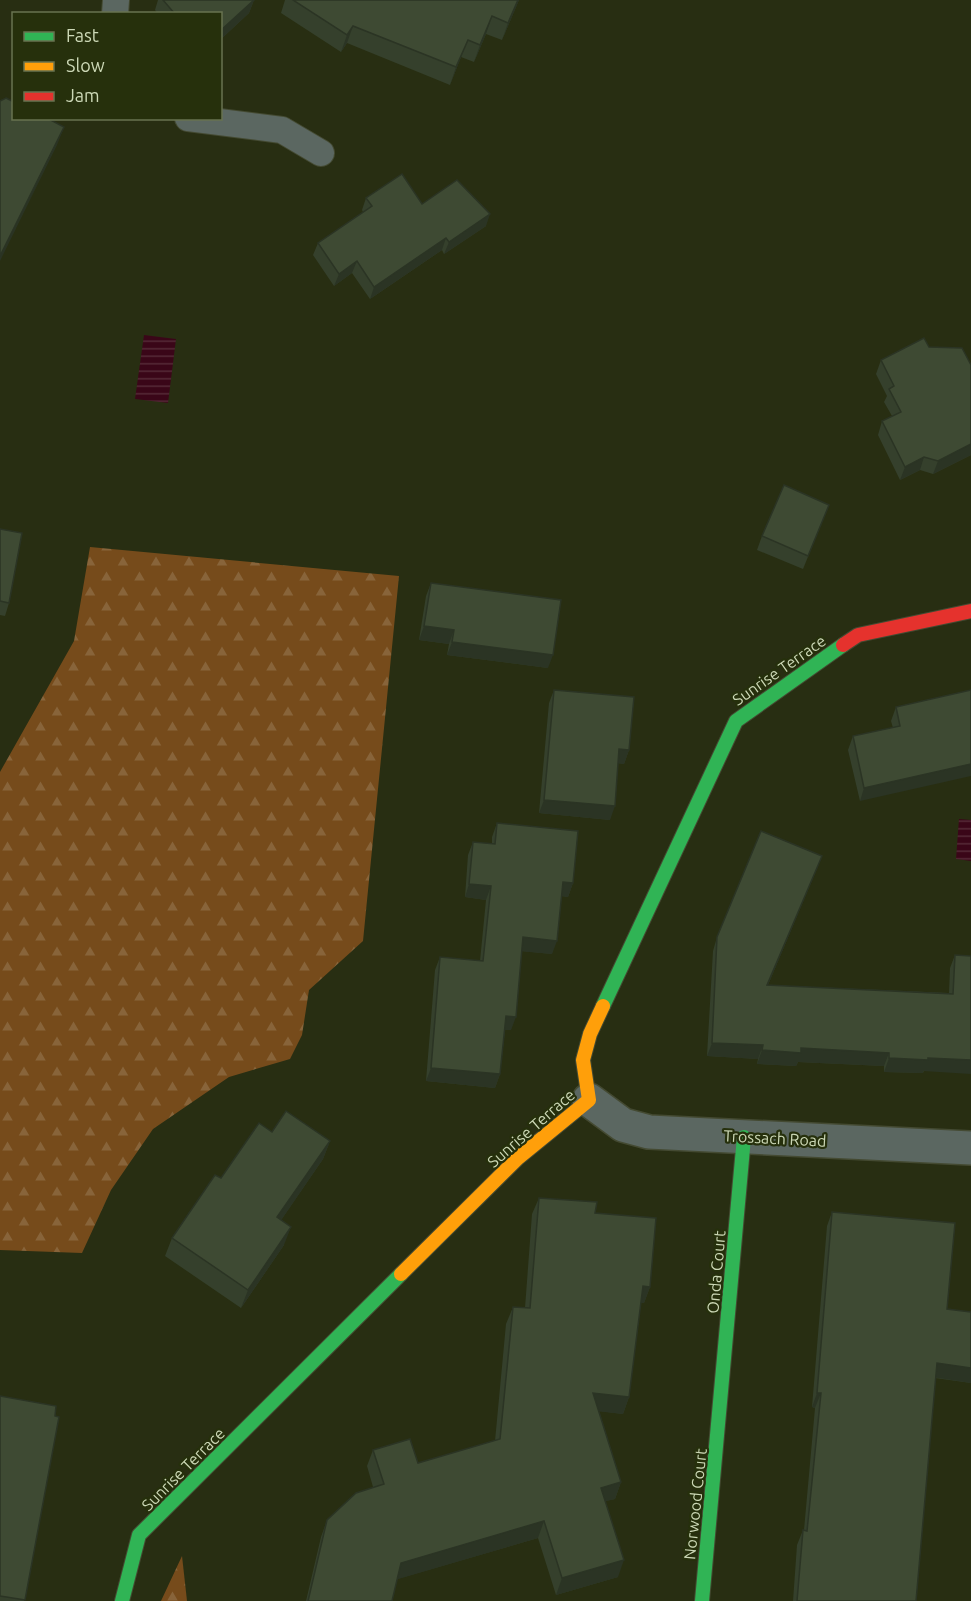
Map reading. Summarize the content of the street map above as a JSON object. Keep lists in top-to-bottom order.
{
  "streets": {
    "street": [
      "Sunrise Terrace",
      "Trossach Road",
      "Onda Court",
      "Norwood Court"
    ]
  },
  "crossings": [
    ["Sunrise Terrace", "Trossach Road"],
    ["Trossach Road", "Onda Court"],
    ["Onda Court", "Norwood Court"]
  ],
  "legend": ["Fast", "Slow", "Jam"]
}
